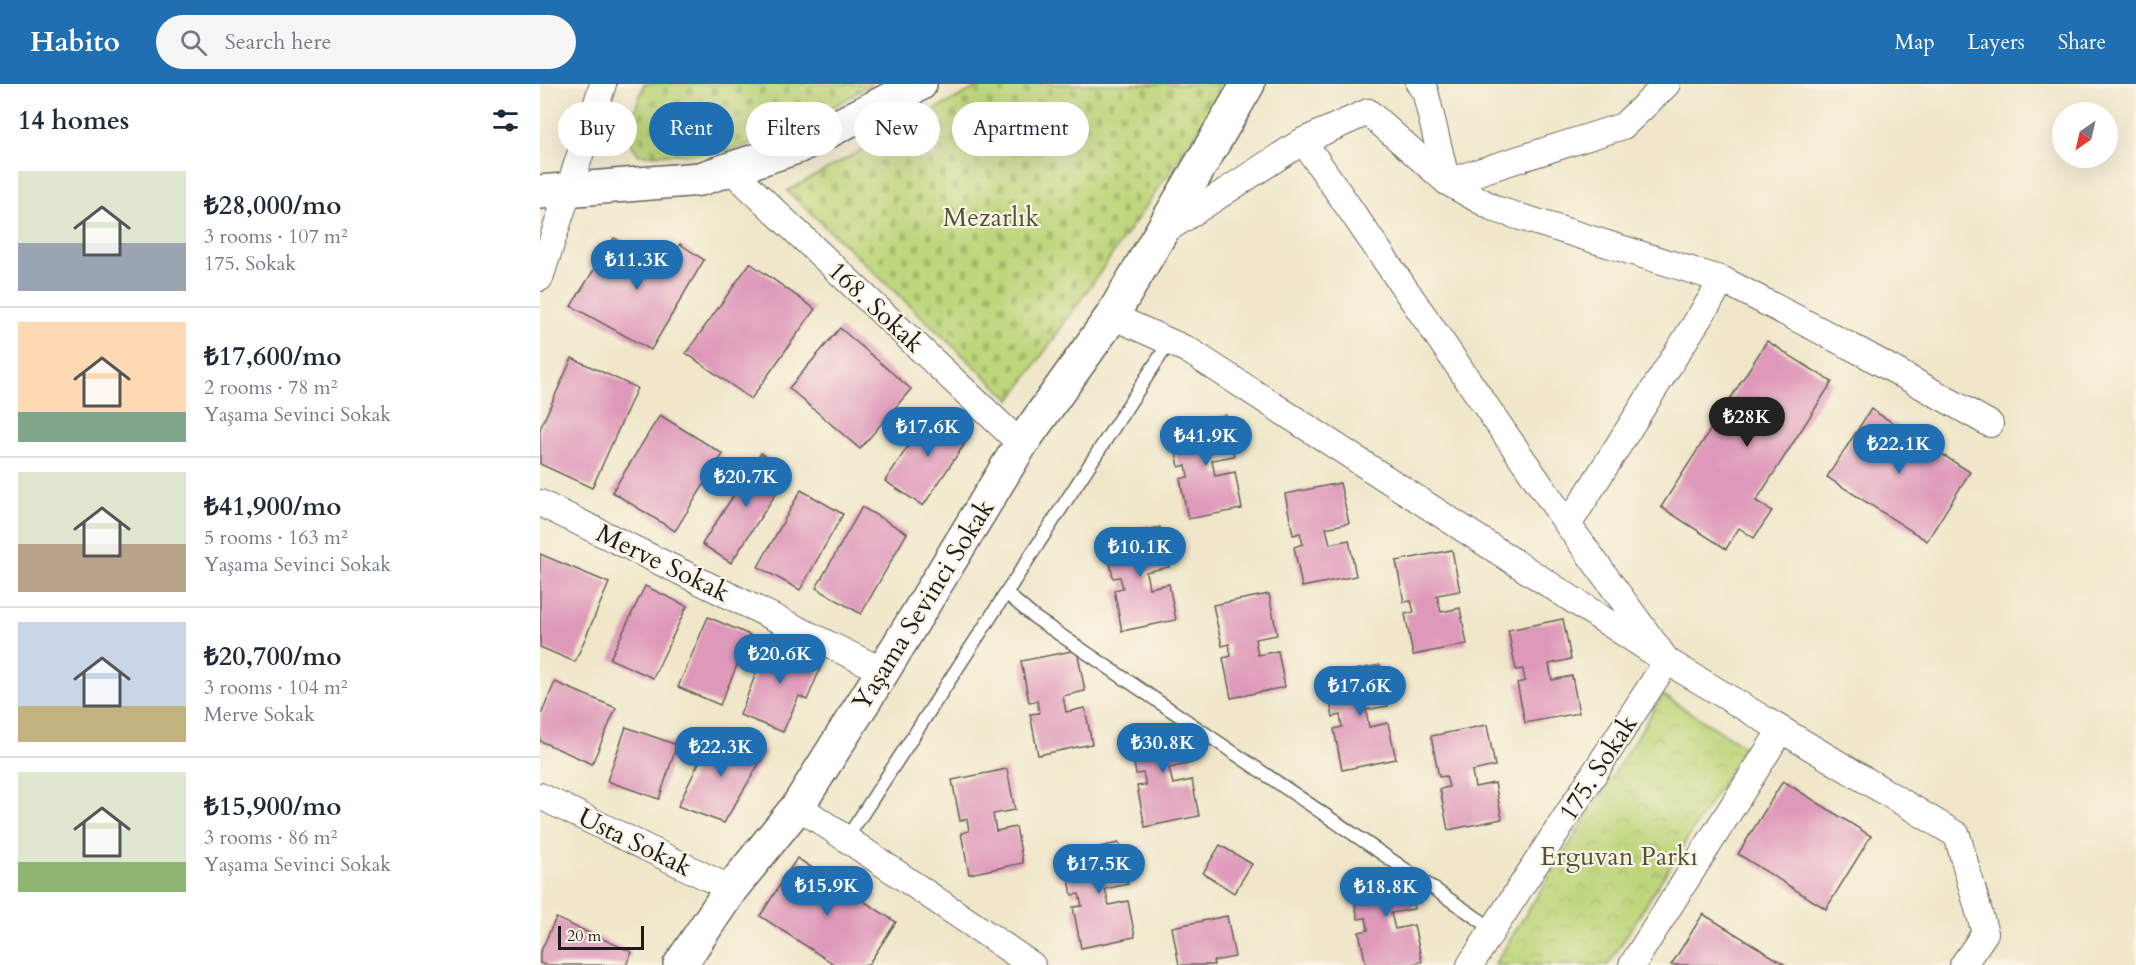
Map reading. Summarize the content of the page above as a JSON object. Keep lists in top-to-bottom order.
{
  "streets": {
    "street": [
      "168. Sokak",
      "Merve Sokak",
      "Yaşama Sevinci Sokak",
      "175. Sokak",
      "Usta Sokak"
    ]
  },
  "crossings": [
    ["168. Sokak", "Yaşama Sevinci Sokak"],
    ["Merve Sokak", "Yaşama Sevinci Sokak"],
    ["Yaşama Sevinci Sokak", "Usta Sokak"]
  ],
  "parks": ["Mezarlık", "Erguvan Parkı"],
  "scale_bar": "20 m",
  "north": "bottom left",
  "page": {
    "header": "Habito",
    "search": "Search here",
    "nav": ["Map", "Layers", "Share"],
    "heading": "14 homes",
    "chip": [
      "Buy",
      "Rent",
      "Filters",
      "New",
      "Apartment"
    ],
    "list": [
      {
        "name": "₺28,000/mo",
        "note": "3 rooms · 107 m² · 175. Sokak"
      },
      {
        "name": "₺17,600/mo",
        "note": "2 rooms · 78 m² · Yaşama Sevinci Sokak"
      },
      {
        "name": "₺41,900/mo",
        "note": "5 rooms · 163 m² · Yaşama Sevinci Sokak"
      },
      {
        "name": "₺20,700/mo",
        "note": "3 rooms · 104 m² · Merve Sokak"
      },
      {
        "name": "₺15,900/mo",
        "note": "3 rooms · 86 m² · Yaşama Sevinci Sokak"
      }
    ],
    "price": [
      "₺11.3K",
      "₺28K",
      "₺17.6K",
      "₺41.9K",
      "₺22.1K",
      "₺20.7K",
      "₺10.1K",
      "₺20.6K",
      "₺17.6K",
      "₺30.8K",
      "₺22.3K",
      "₺17.5K",
      "₺15.9K",
      "₺18.8K"
    ],
    "scale": "20 m"
  }
}
